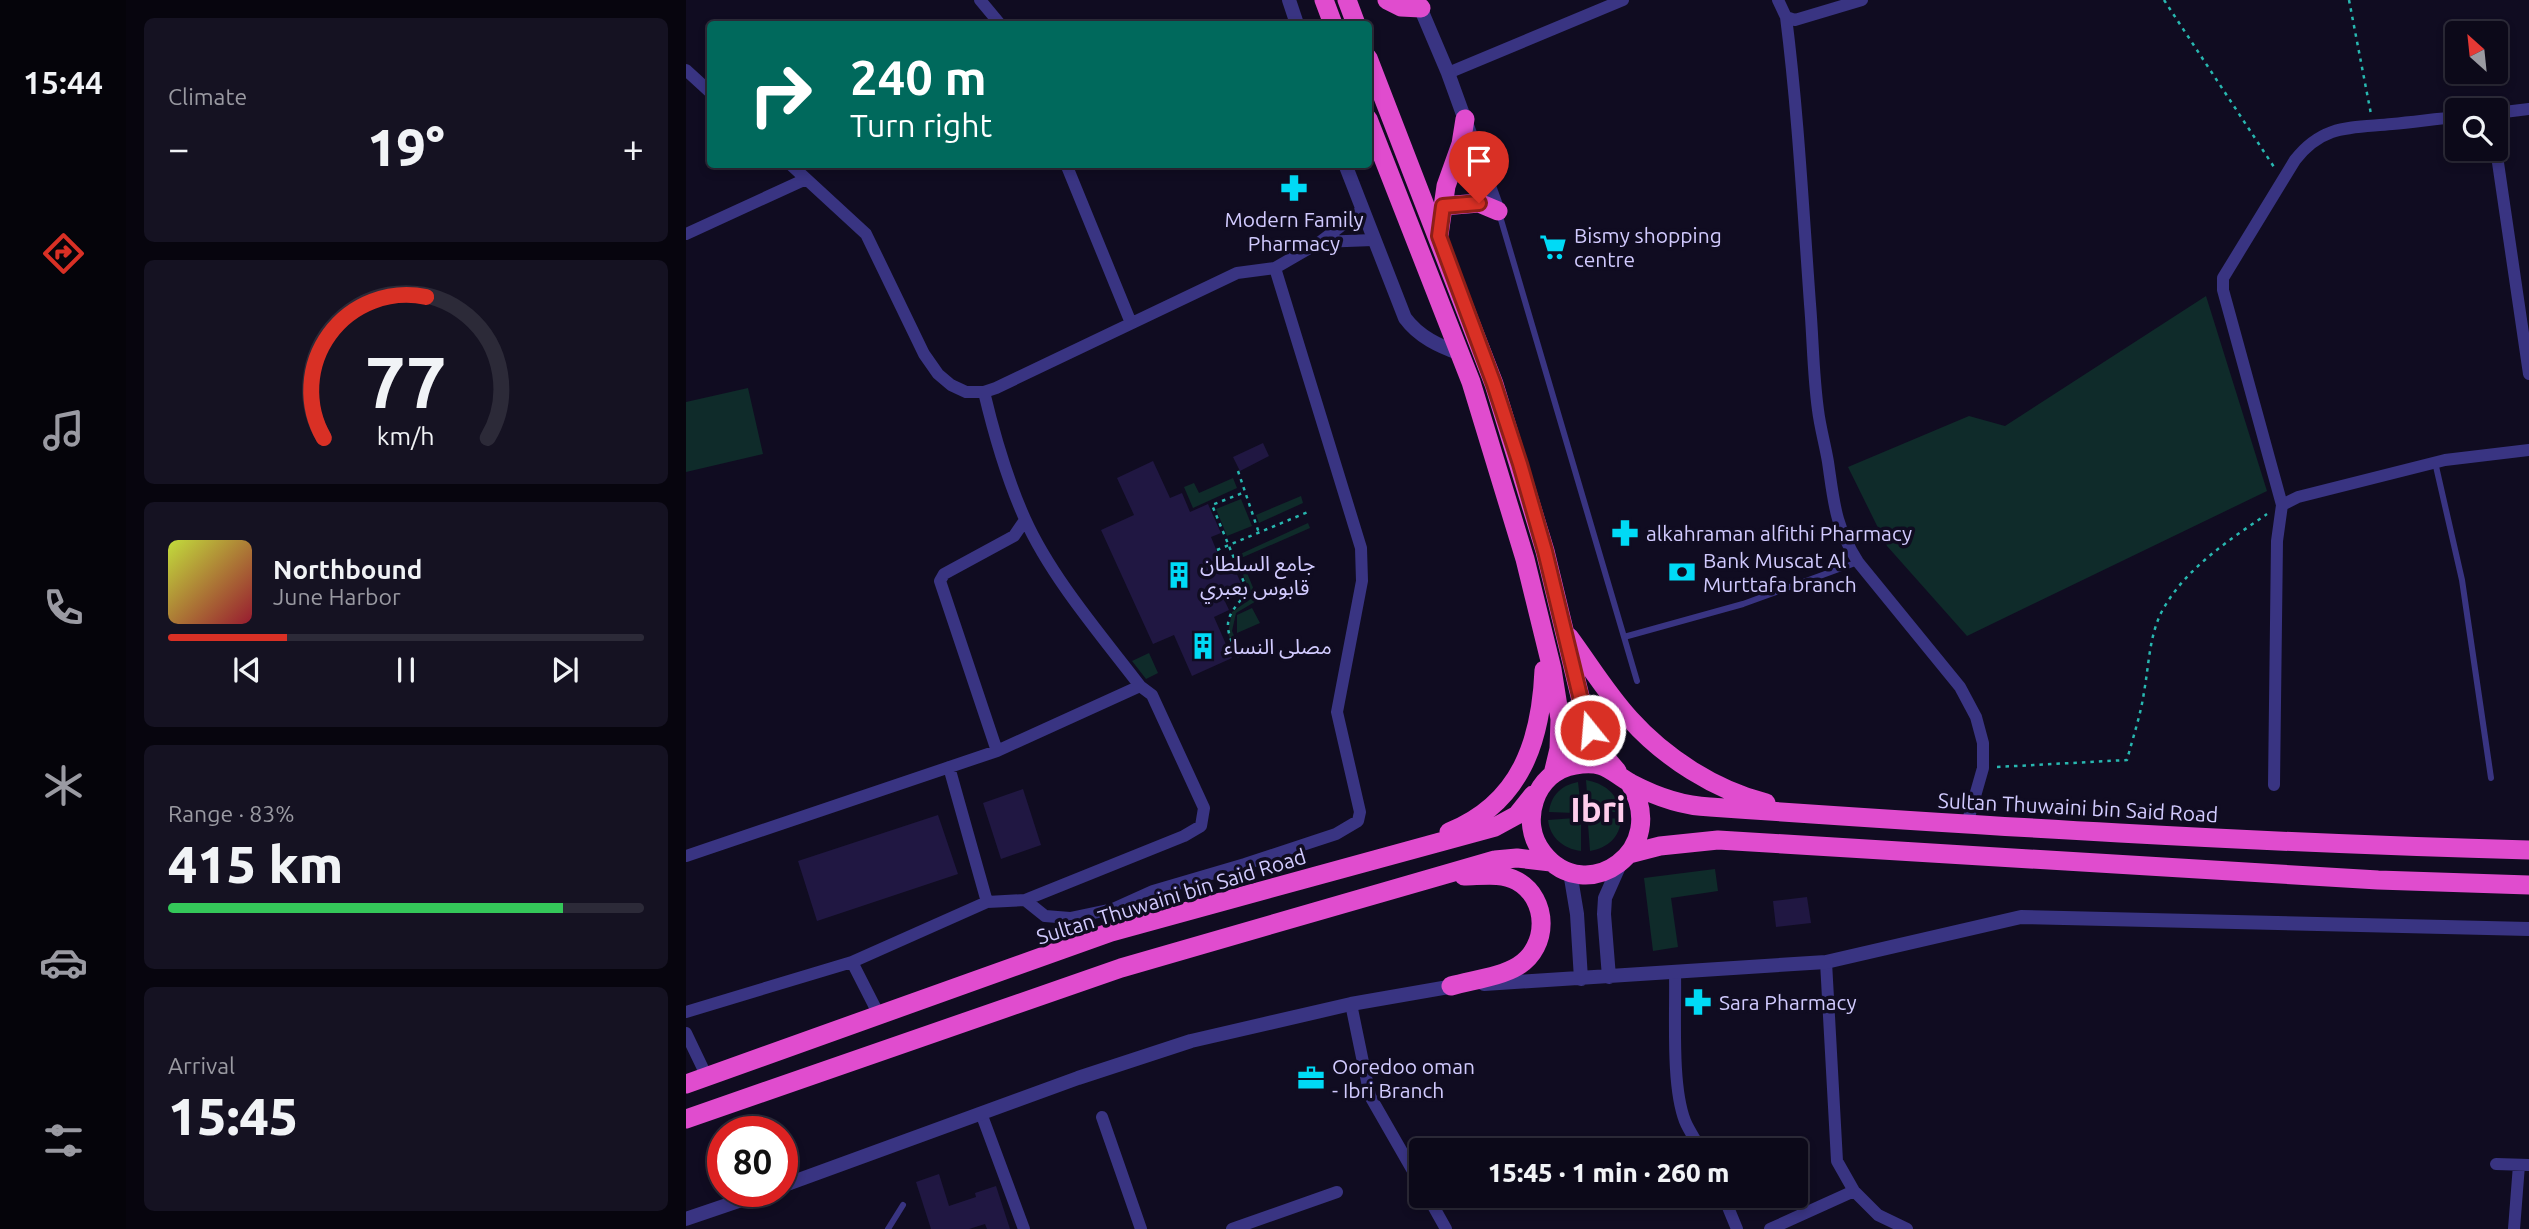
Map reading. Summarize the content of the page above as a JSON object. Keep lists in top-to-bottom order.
{
  "streets": {
    "highway": ["Sultan Thuwaini bin Said Road"]
  },
  "districts": ["Ibri"],
  "places": {
    "pharmacy": ["Modern Family Pharmacy", "alkahraman alfithi Pharmacy", "Sara Pharmacy"],
    "supermarket": ["Bismy shopping centre"],
    "bank": ["Bank Muscat Al Murttafa branch"],
    "building": ["جامع السلطان قابوس بعبري", "مصلى النساء"],
    "office": ["Ooredoo oman - Ibri Branch"]
  },
  "north": "top left",
  "page": {
    "tabs": "15:44",
    "tile": [
      "Climate",
      ["Range · 83%", "415 km"],
      ["Arrival", "15:45"]
    ],
    "turn": ["240 m", "Turn right"],
    "heat": ["−", "19°", "+"],
    "song": ["Northbound", "June Harbor"],
    "limit": "80",
    "trip": "15:45 · 1 min · 260 m",
    "gauge": ["77", "km/h"]
  }
}
